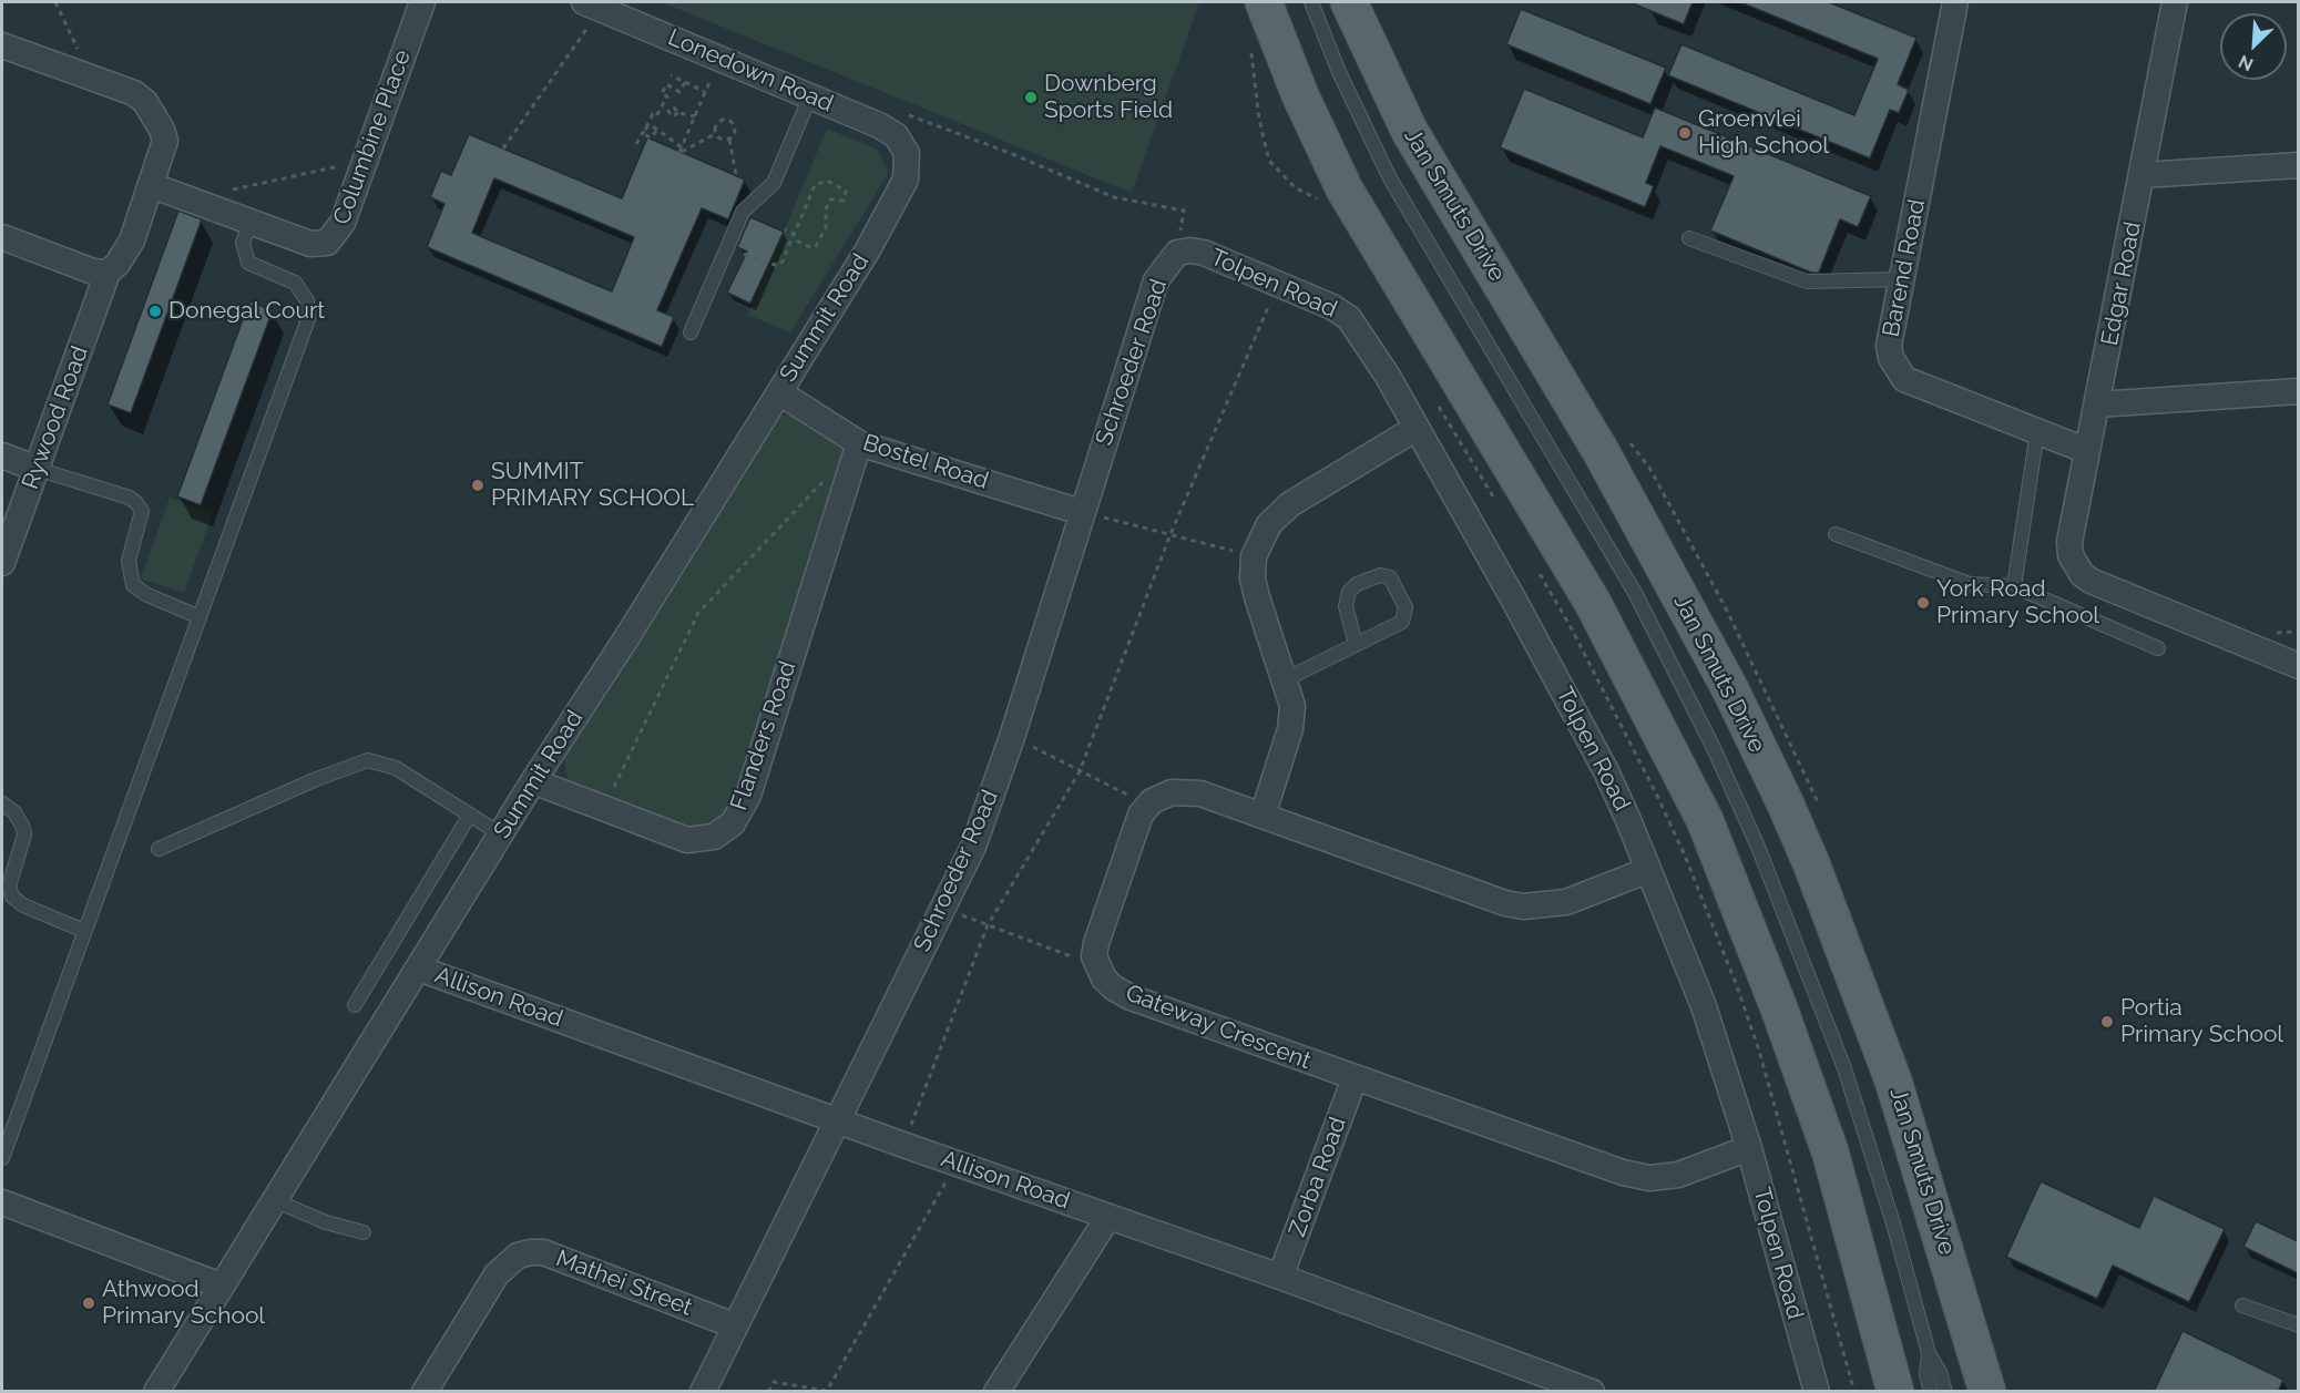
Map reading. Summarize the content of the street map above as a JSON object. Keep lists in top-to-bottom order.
{
  "streets": {
    "main road": ["Jan Smuts Drive"],
    "street": [
      "Lonedown Road",
      "Columbine Place",
      "Barend Road",
      "Tolpen Road",
      "Edgar Road",
      "Summit Road",
      "Schroeder Road",
      "Rywood Road",
      "Bostel Road",
      "Flanders Road",
      "Allison Road",
      "Gateway Crescent",
      "Zorba Road",
      "Mathei Street"
    ]
  },
  "crossings": [
    ["Lonedown Road", "Summit Road"],
    ["Barend Road", "Edgar Road"],
    ["Tolpen Road", "Schroeder Road"],
    ["Tolpen Road", "Gateway Crescent"],
    ["Summit Road", "Bostel Road"],
    ["Summit Road", "Flanders Road"],
    ["Summit Road", "Allison Road"],
    ["Schroeder Road", "Bostel Road"],
    ["Schroeder Road", "Allison Road"],
    ["Schroeder Road", "Mathei Street"],
    ["Bostel Road", "Flanders Road"],
    ["Allison Road", "Zorba Road"],
    ["Gateway Crescent", "Zorba Road"]
  ],
  "places": [
    "Downberg Sports Field",
    "Groenvlei High School",
    "Donegal Court",
    "SUMMIT PRIMARY SCHOOL",
    "York Road Primary School",
    "Portia Primary School",
    "Athwood Primary School"
  ],
  "north": "bottom left"
}
